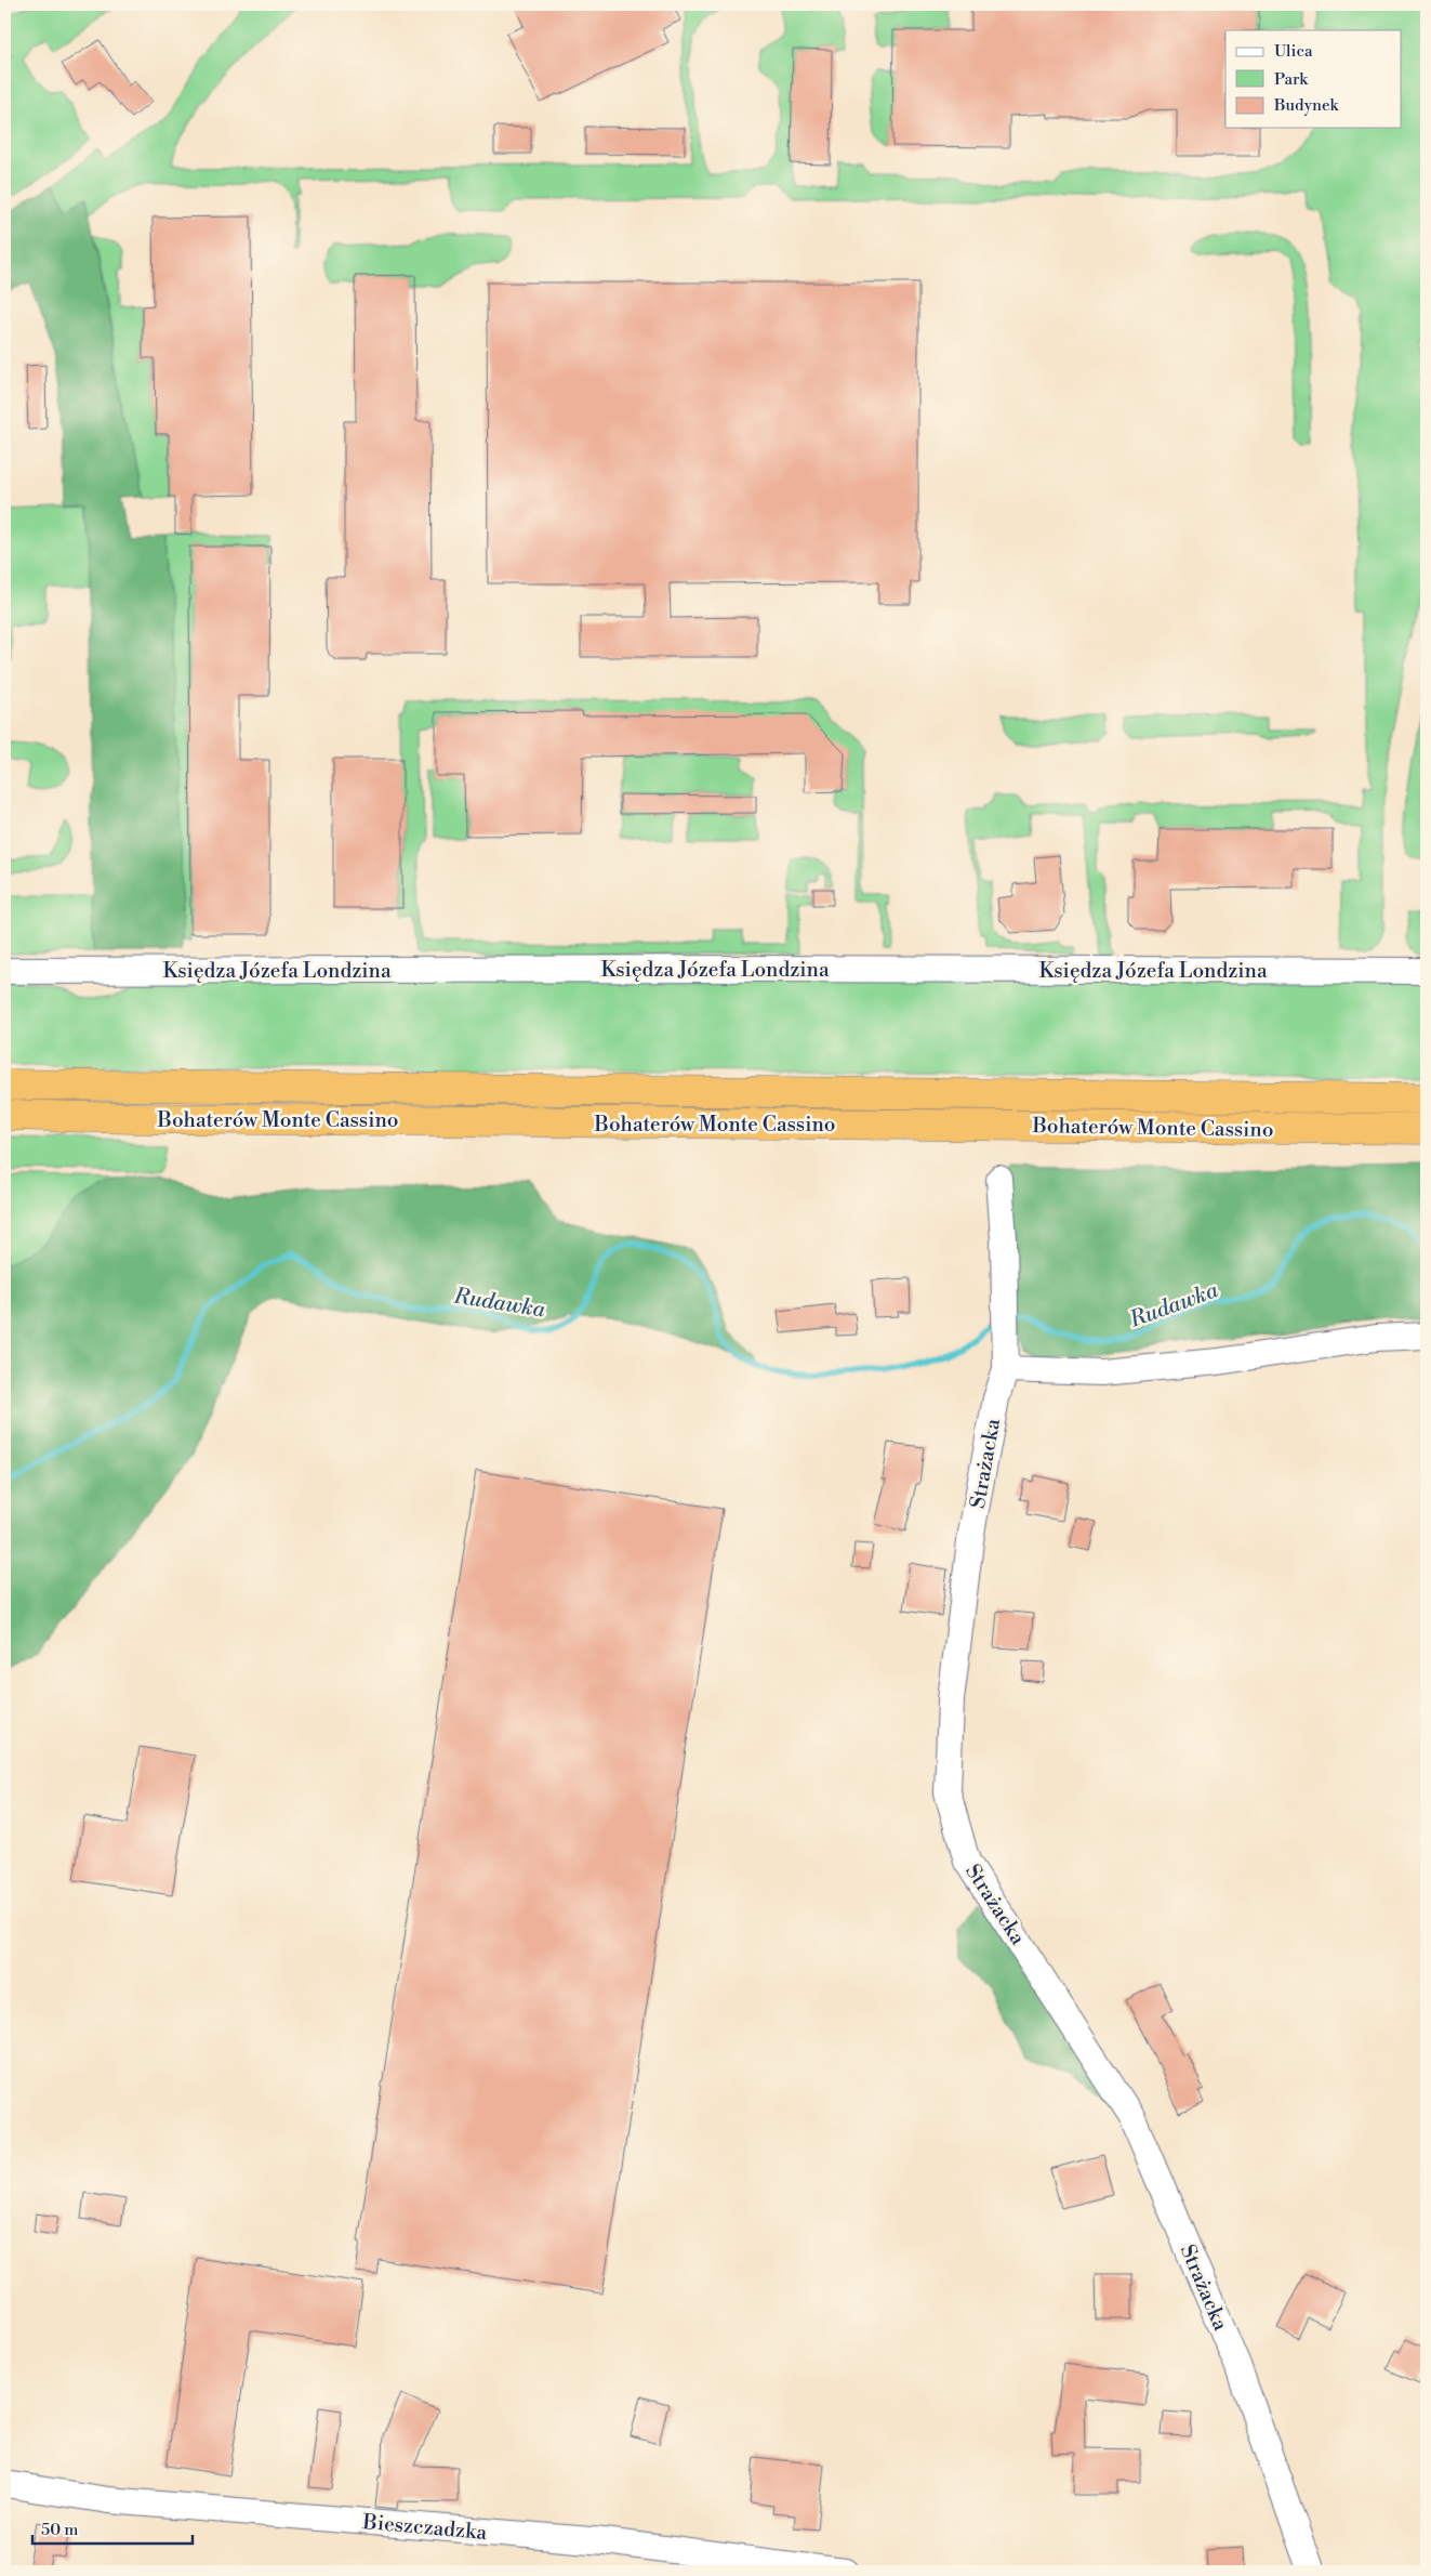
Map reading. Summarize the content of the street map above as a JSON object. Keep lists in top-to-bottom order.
{
  "streets": {
    "highway": ["Bohaterów Monte Cassino"],
    "street": ["Księdza Józefa Londzina", "Strażacka", "Bieszczadzka"]
  },
  "water": ["Rudawka"],
  "legend": ["Ulica", "Park", "Budynek"],
  "scale_bar": "50 m"
}
